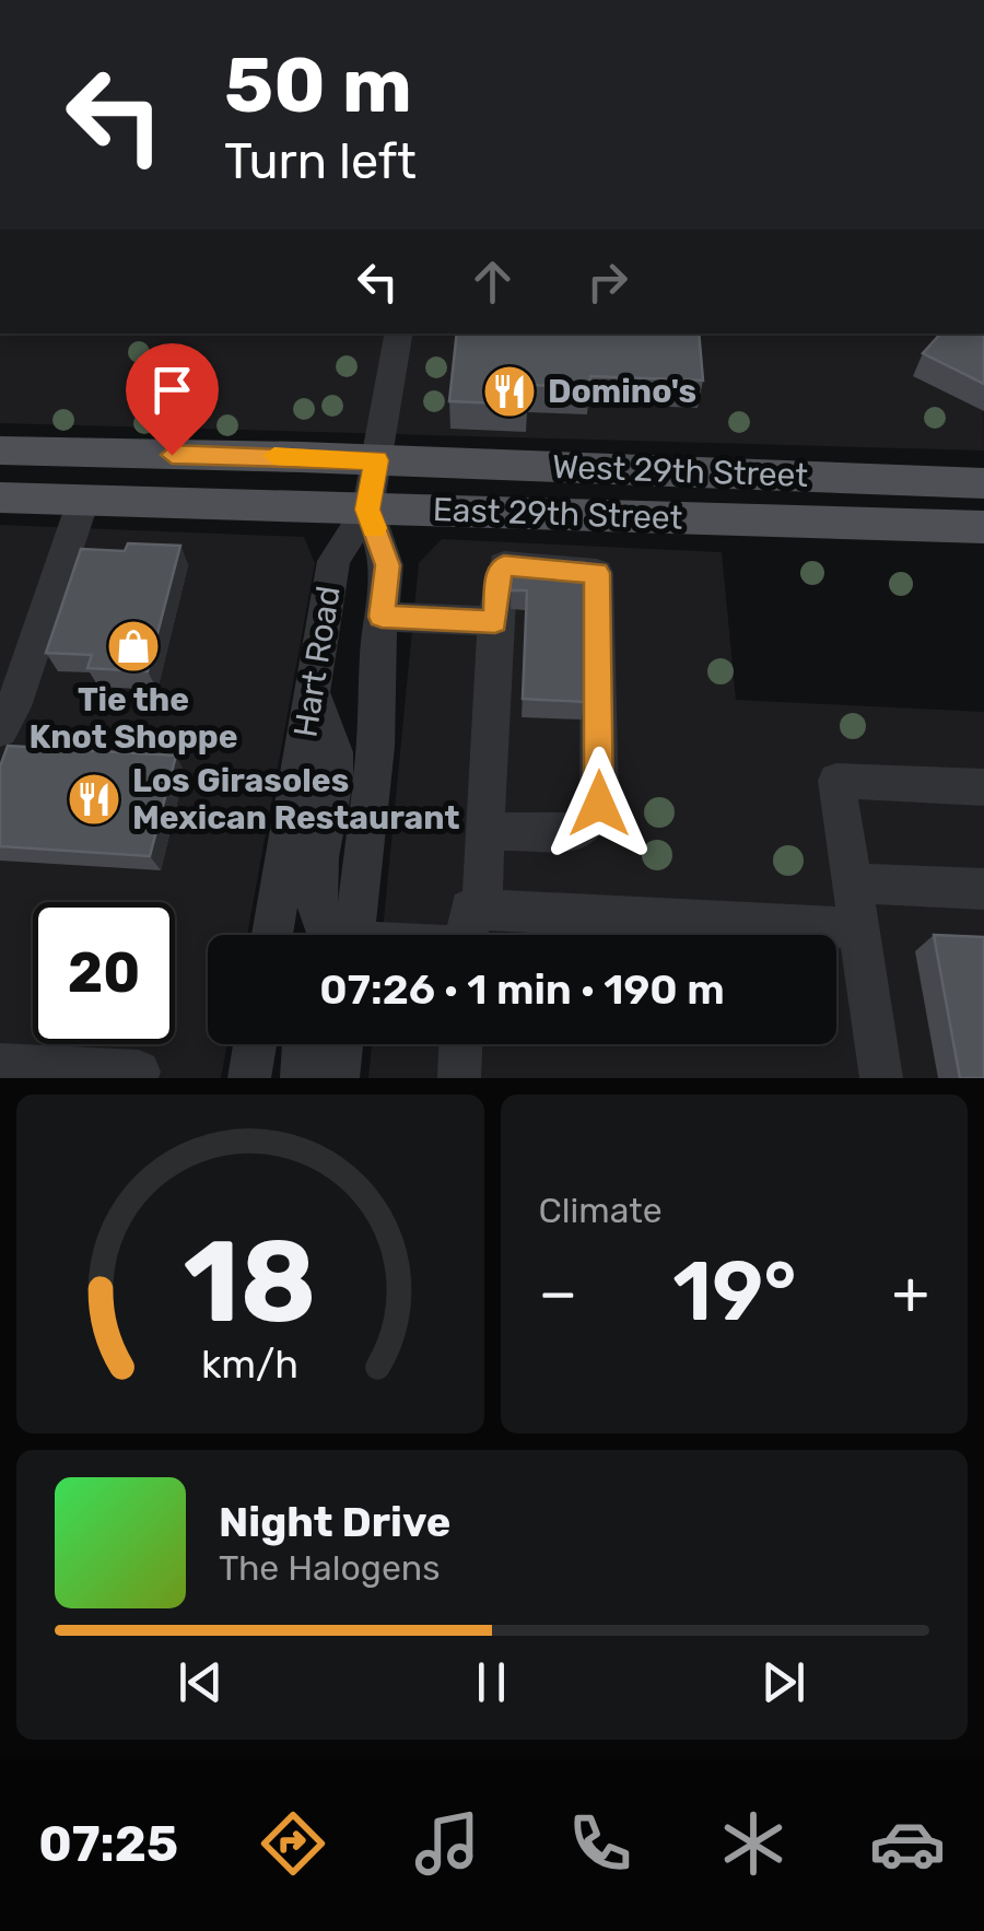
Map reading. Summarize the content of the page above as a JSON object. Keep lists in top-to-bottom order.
{
  "streets": {
    "main road": ["West 29th Street", "East 29th Street"],
    "street": ["Hart Road"]
  },
  "crossings": [
    ["West 29th Street", "Hart Road"],
    ["East 29th Street", "Hart Road"]
  ],
  "places": {
    "restaurant": ["Domino's", "Los Girasoles Mexican Restaurant"],
    "shop": ["Tie the Knot Shoppe"]
  },
  "page": {
    "turn": ["50 m", "Turn left"],
    "limit": "20",
    "trip": "07:26 · 1 min · 190 m",
    "tile": "Climate",
    "heat": ["−", "19°", "+"],
    "song": ["Night Drive", "The Halogens"],
    "tabs": "07:25",
    "gauge": ["18", "km/h"]
  }
}
